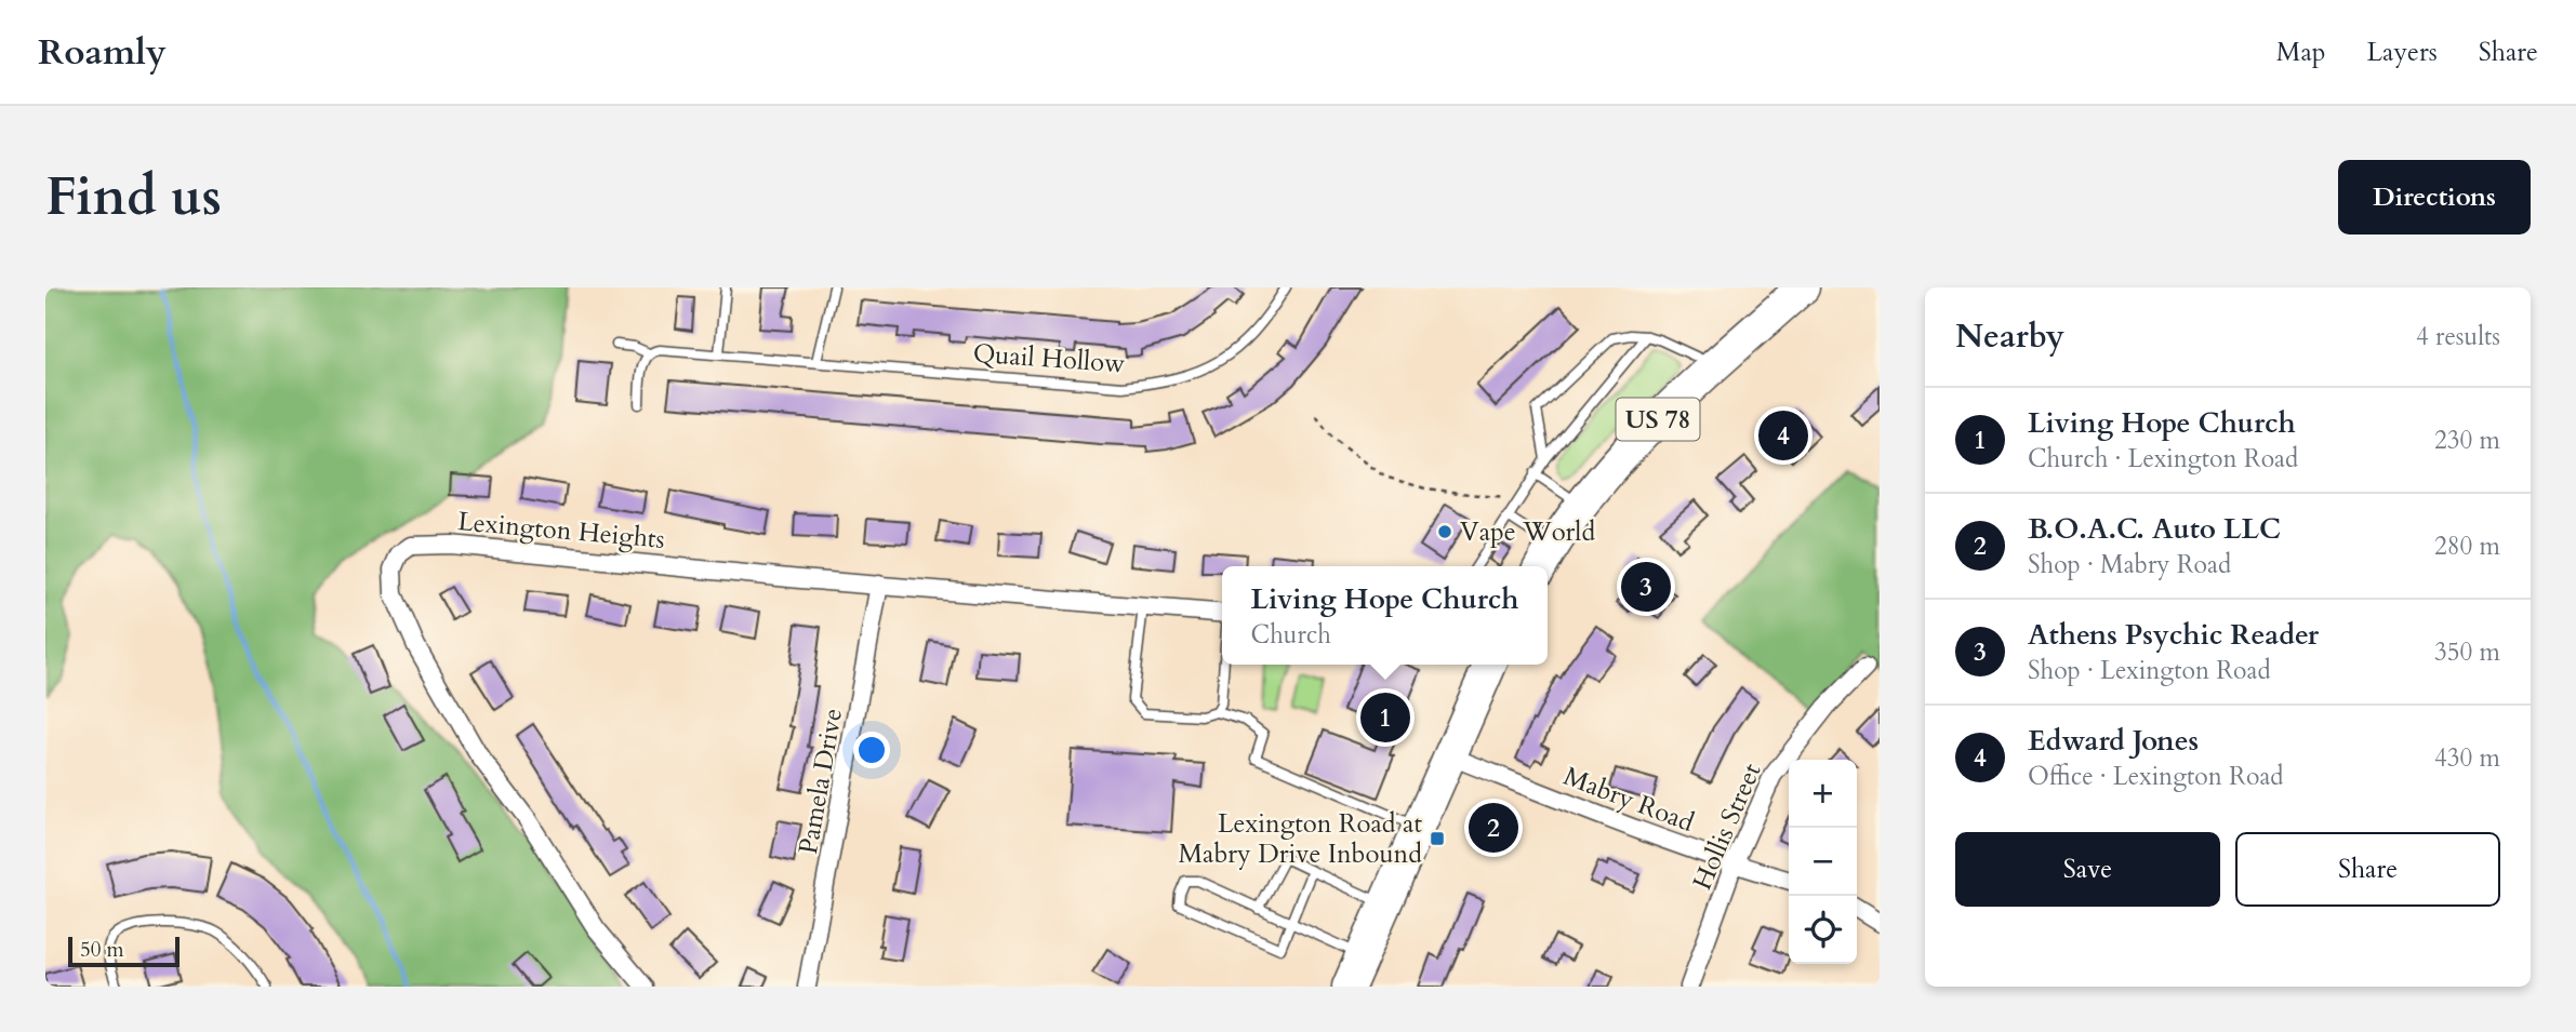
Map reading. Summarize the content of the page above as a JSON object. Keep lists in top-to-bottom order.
{
  "streets": {
    "highway": ["US 78"],
    "street": [
      "Lexington Heights",
      "Pamela Drive",
      "Mabry Road",
      "Hollis Street"
    ],
    "lane": ["Quail Hollow"]
  },
  "crossings": [
    ["Lexington Heights", "Pamela Drive"],
    ["Mabry Road", "Hollis Street"]
  ],
  "places": {
    "other": ["Vape World"],
    "transit": ["Lexington Road at Mabry Drive Inbound"]
  },
  "scale_bar": "50 m",
  "page": {
    "header": "Roamly",
    "nav": ["Map", "Layers", "Share"],
    "buttons": [
      "Directions",
      ["Save", "Share"]
    ],
    "title": "Find us",
    "heading": ["Nearby", "4 results"],
    "list": [
      {
        "mark": "1",
        "name": "Living Hope Church",
        "note": "Church · Lexington Road",
        "value": "230 m"
      },
      {
        "mark": "2",
        "name": "B.O.A.C. Auto LLC",
        "note": "Shop · Mabry Road",
        "value": "280 m"
      },
      {
        "mark": "3",
        "name": "Athens Psychic Reader",
        "note": "Shop · Lexington Road",
        "value": "350 m"
      },
      {
        "mark": "4",
        "name": "Edward Jones",
        "note": "Office · Lexington Road",
        "value": "430 m"
      }
    ],
    "pins": [
      "4",
      "3",
      "1",
      "2"
    ],
    "popup": ["Living Hope Church", "Church"],
    "map_buttons": ["+", "−"],
    "scale": "50 m"
  }
}
